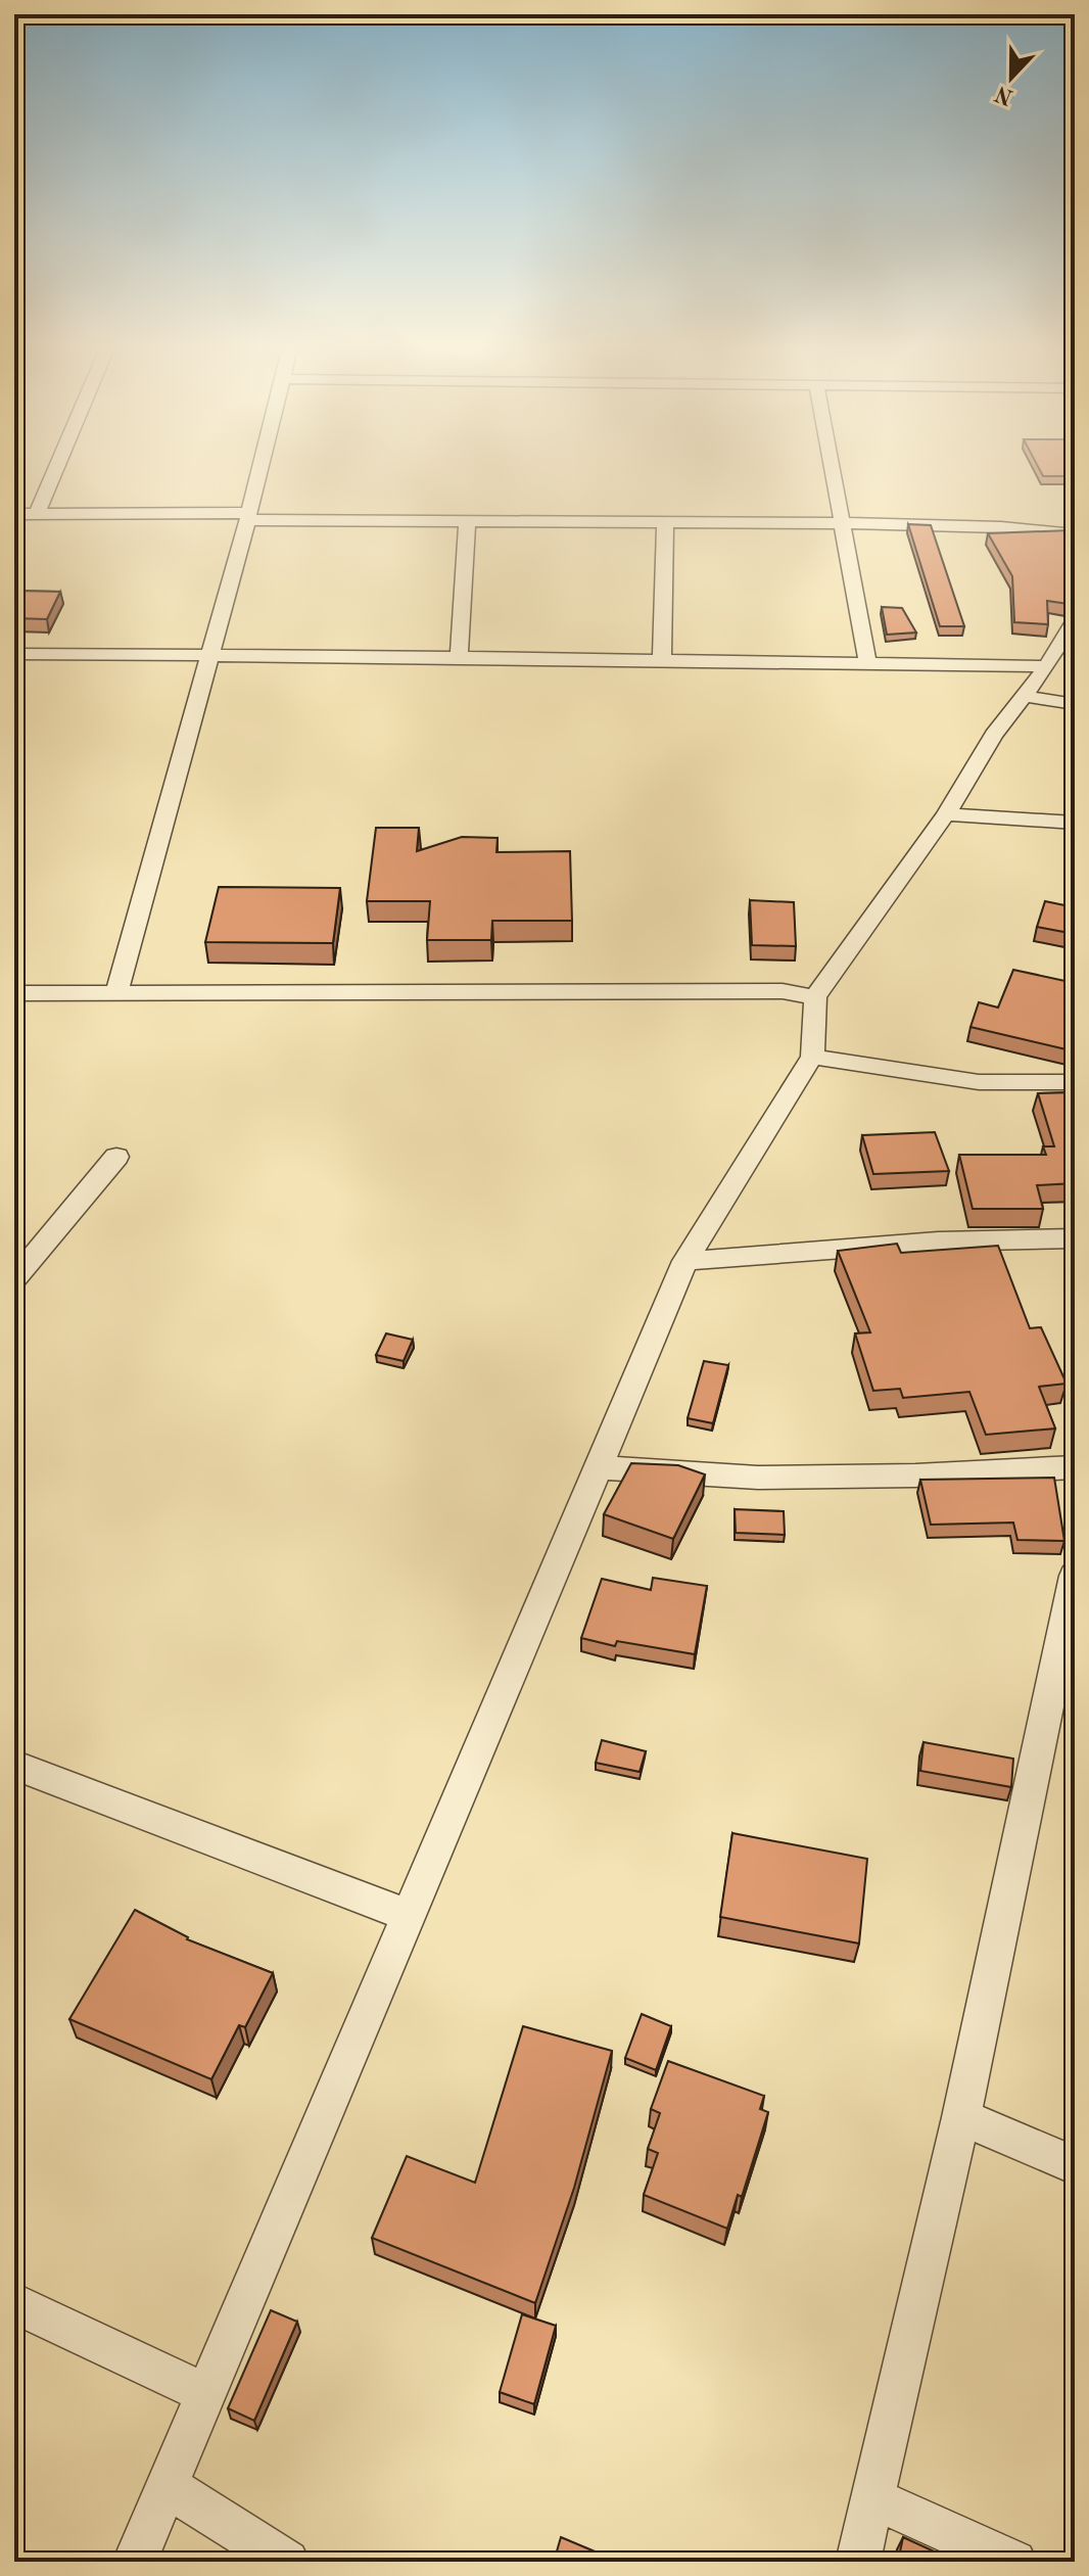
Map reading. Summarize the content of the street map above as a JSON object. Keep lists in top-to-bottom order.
{
  "north": "bottom"
}
